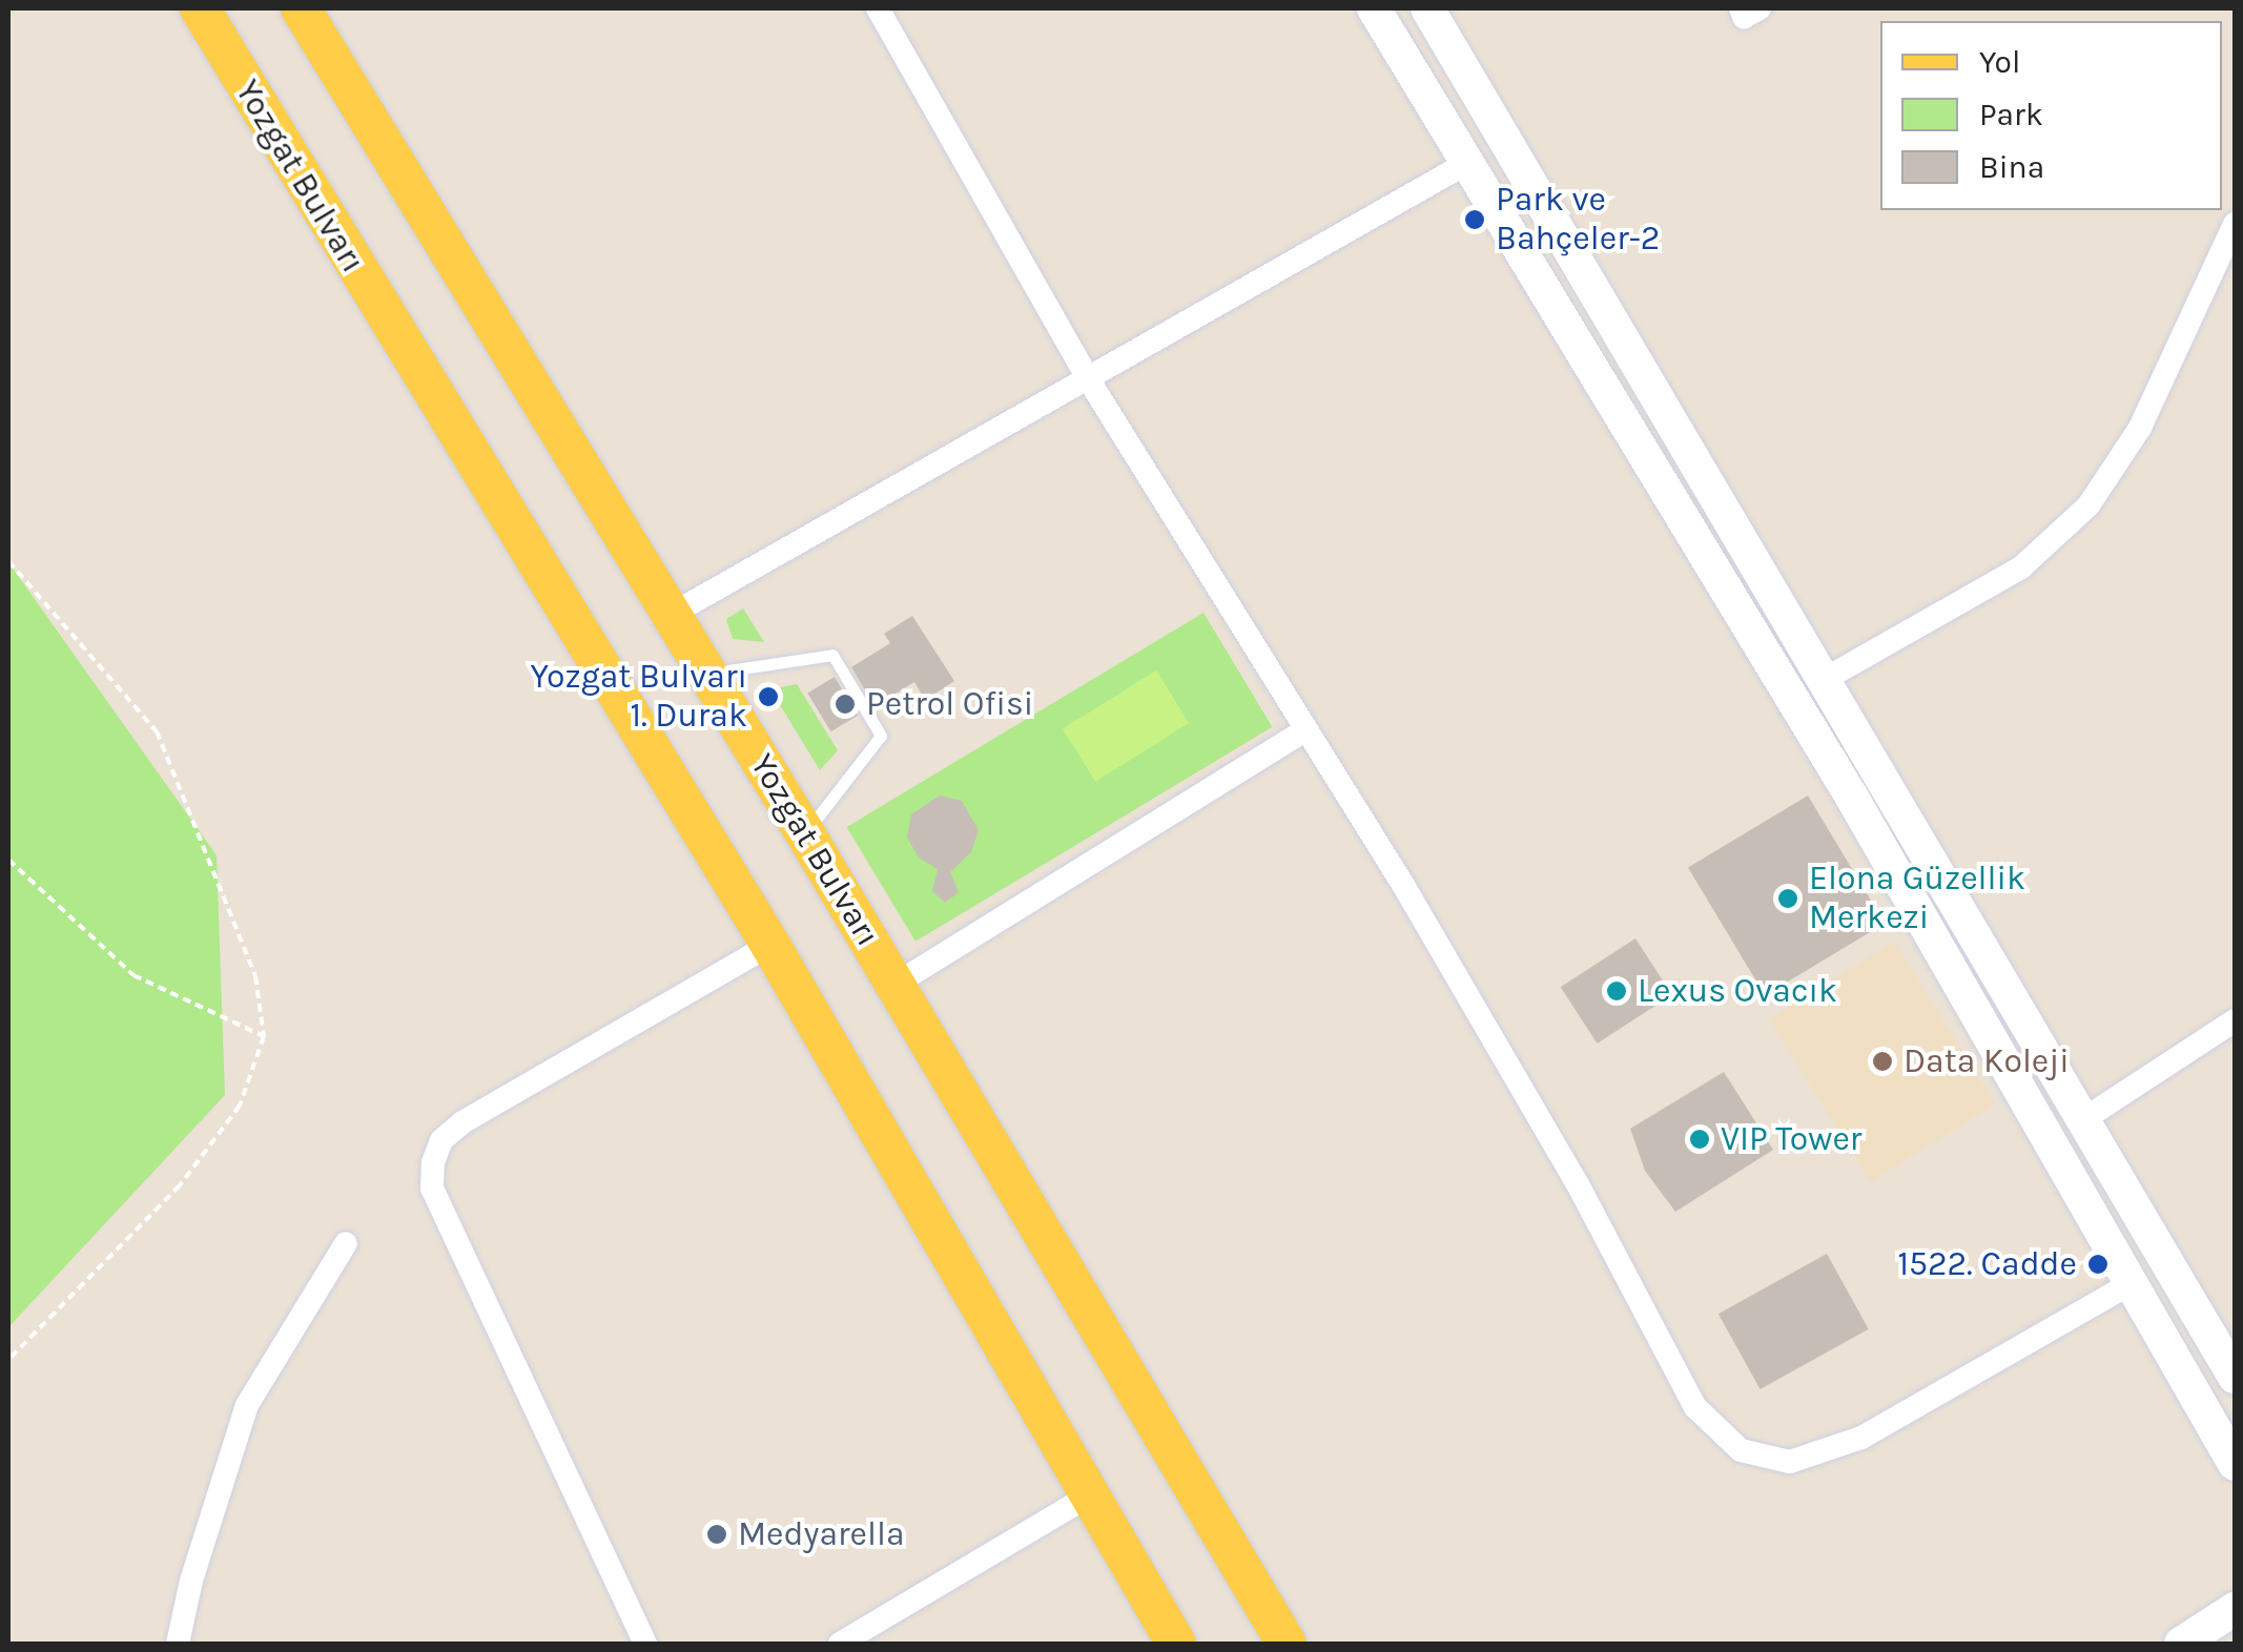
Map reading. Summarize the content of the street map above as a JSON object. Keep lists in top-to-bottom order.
{
  "streets": {
    "main road": ["Yozgat Bulvarı"]
  },
  "places": [
    "Park ve Bahçeler-2",
    "Yozgat Bulvarı 1. Durak",
    "Petrol Ofisi",
    "Elona Güzellik Merkezi",
    "Lexus Ovacık",
    "Data Koleji",
    "VIP Tower",
    "1522. Cadde",
    "Medyarella"
  ],
  "legend": ["Yol", "Park", "Bina"]
}
